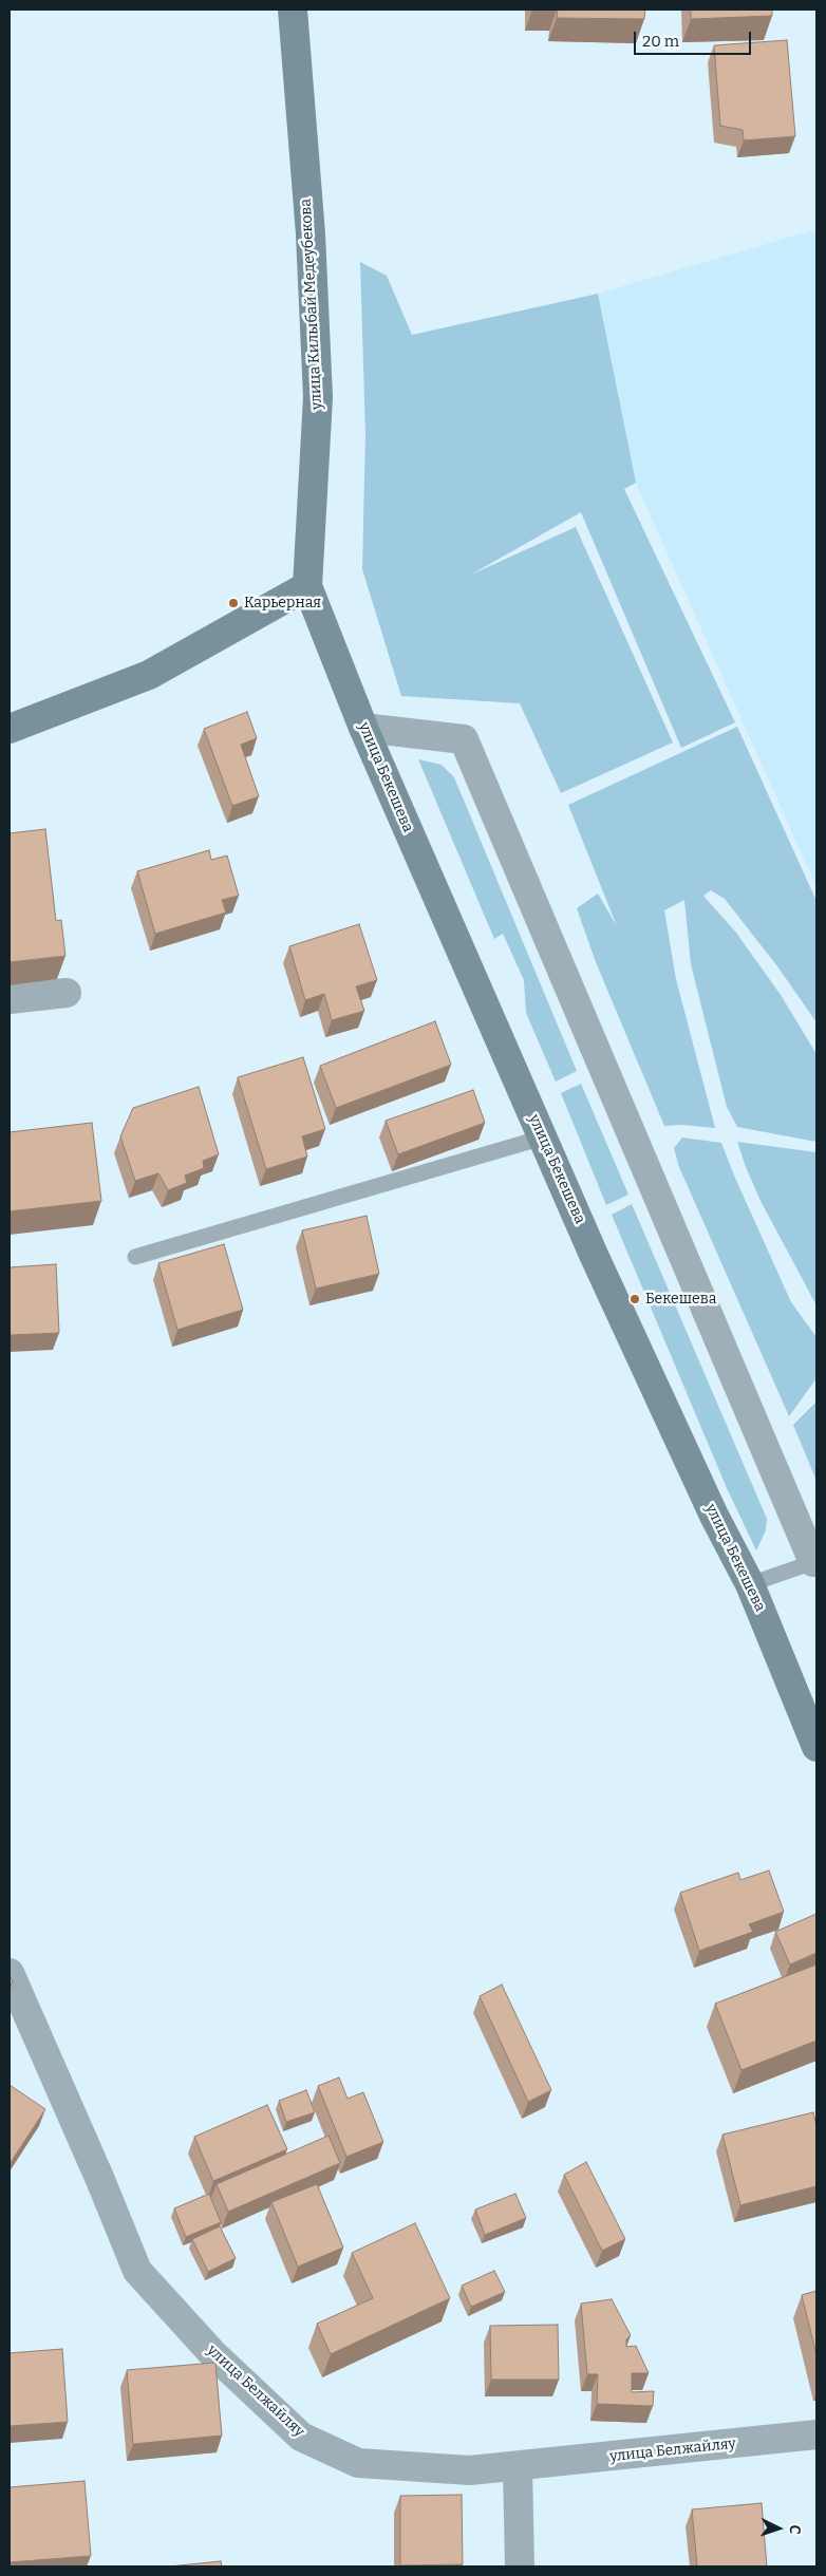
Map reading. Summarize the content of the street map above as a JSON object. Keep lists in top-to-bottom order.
{
  "streets": {
    "main road": ["улица Килыбай Медеубекова", "улица Бекешева"],
    "street": ["улица Белжайляу"]
  },
  "crossings": [
    ["улица Килыбай Медеубекова", "улица Бекешева"]
  ],
  "places": ["Карьерная", "Бекешева"],
  "scale_bar": "20 m",
  "north": "right"
}
